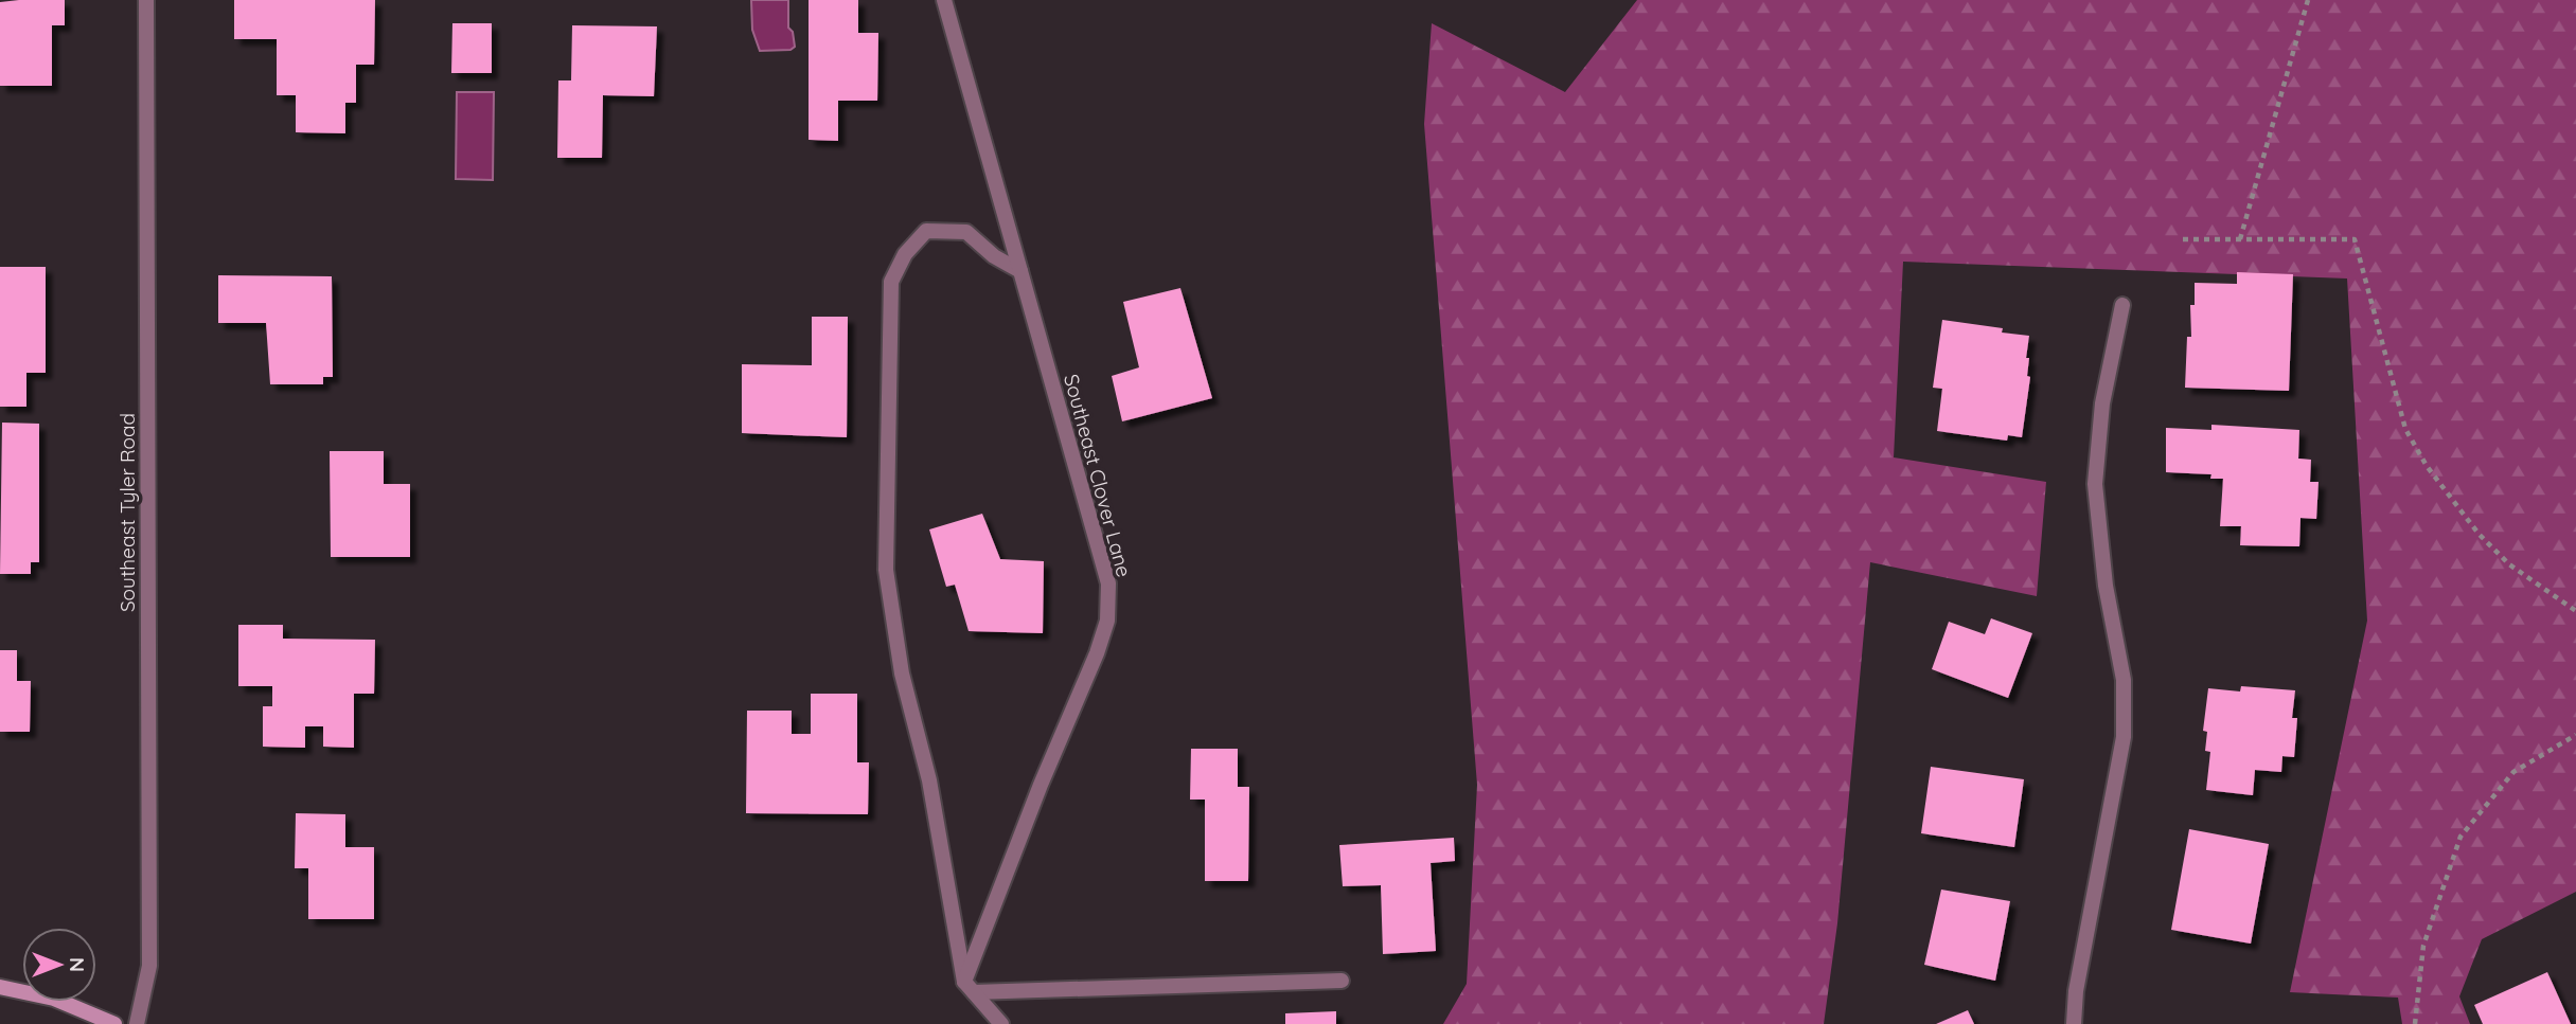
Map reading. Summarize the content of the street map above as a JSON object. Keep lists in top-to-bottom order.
{
  "streets": {
    "street": ["Southeast Clover Lane", "Southeast Tyler Road"]
  },
  "north": "right"
}
